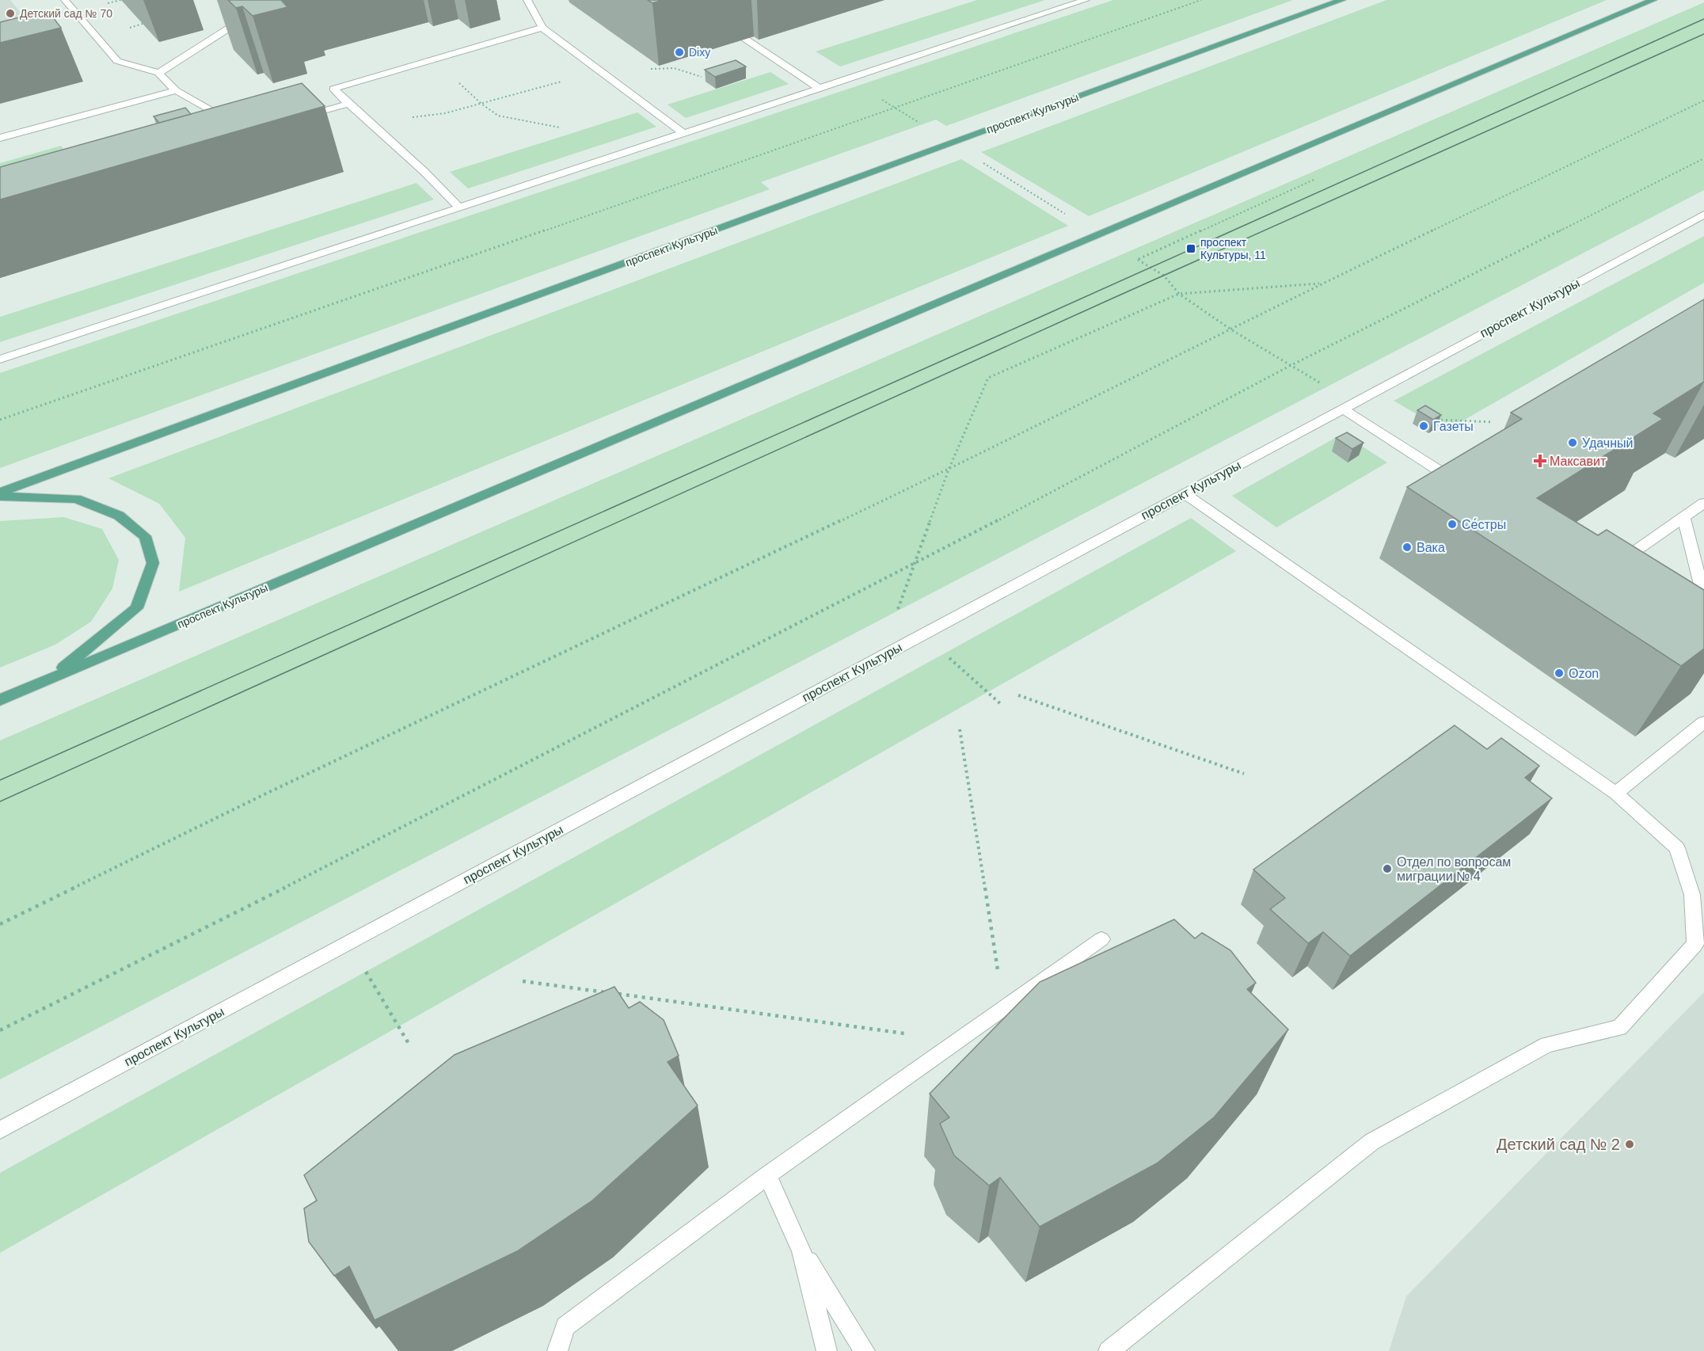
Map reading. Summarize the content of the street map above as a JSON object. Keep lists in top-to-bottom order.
{
  "streets": {
    "main road": ["проспект Культуры"]
  },
  "places": {
    "other": [
      "Детский сад № 70",
      "Dixy",
      "Газеты",
      "Удачный",
      "Се́стры",
      "Вака",
      "Ozon",
      "Отдел по вопросам миграции № 4",
      "Детский сад № 2"
    ],
    "transit": ["проспект Культуры, 11"],
    "health": ["Максавит"]
  }
}
